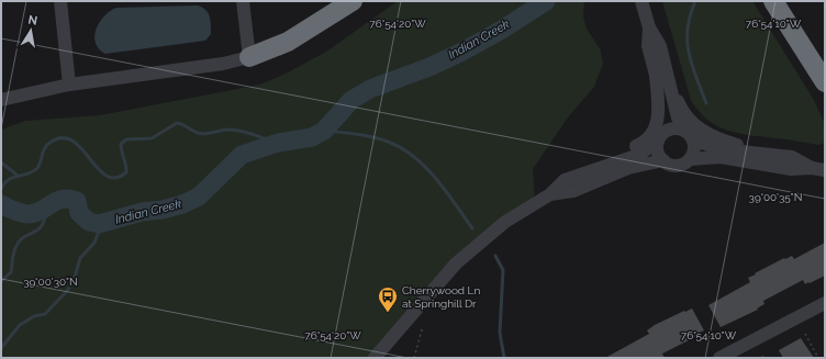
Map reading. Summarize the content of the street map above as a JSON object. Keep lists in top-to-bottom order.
{
  "water": ["Indian Creek"],
  "places": {
    "bus stop": ["Cherrywood Ln at Springhill Dr"]
  },
  "north": "top",
  "coordinates": [
    "76°54'20\"W",
    "76°54'10\"W",
    "39°00'35\"N",
    "39°00'30\"N"
  ]
}
